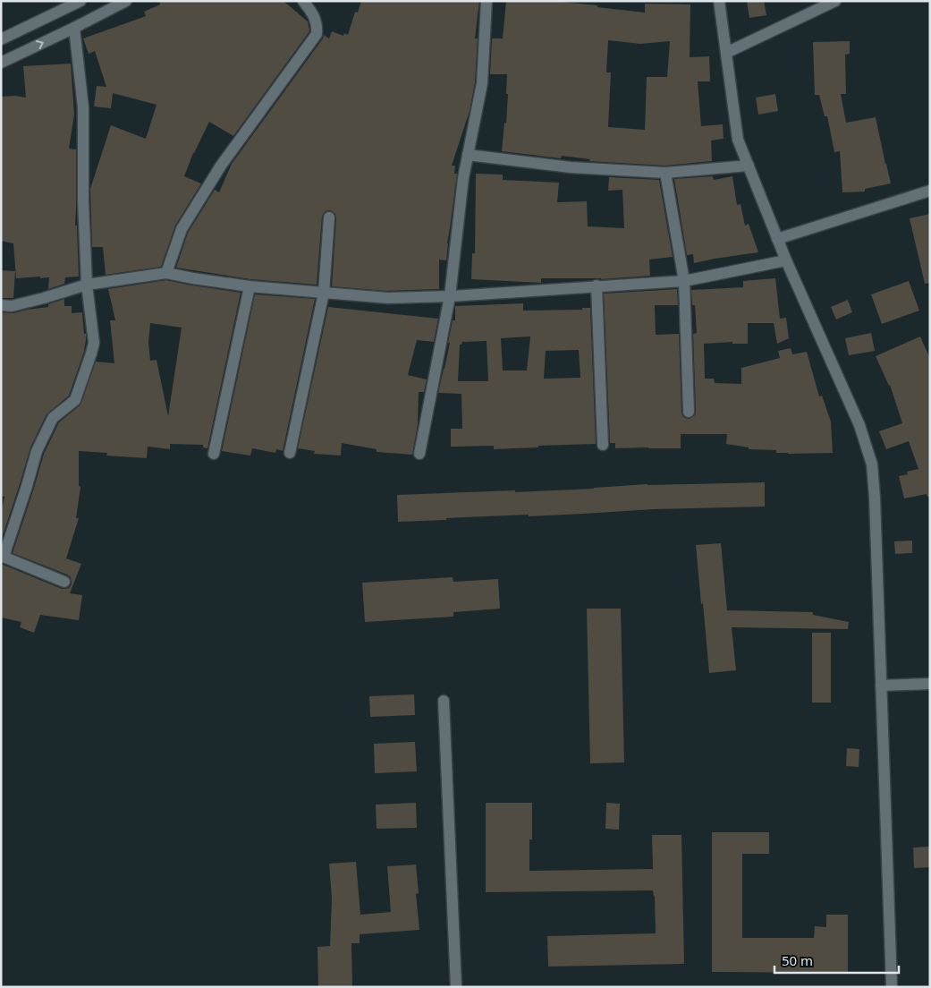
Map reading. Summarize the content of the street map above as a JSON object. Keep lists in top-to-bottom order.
{
  "scale_bar": "50 m"
}
